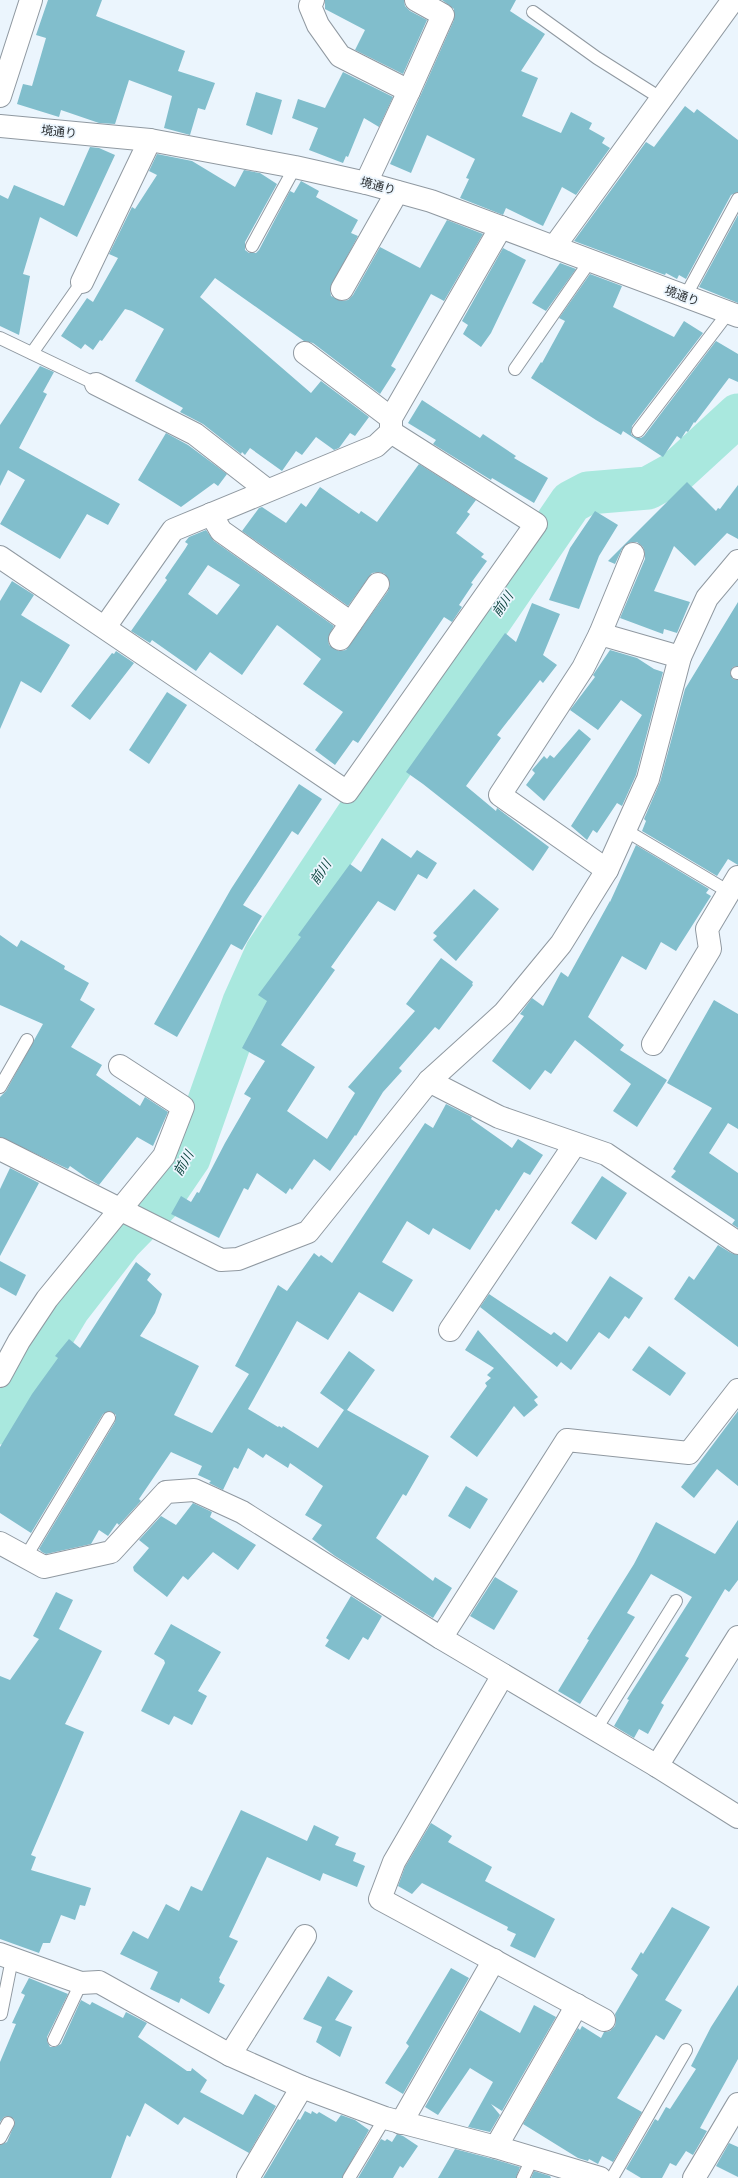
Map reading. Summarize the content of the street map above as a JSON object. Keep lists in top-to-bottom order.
{
  "streets": {
    "street": ["境通り"]
  },
  "water": ["前川"]
}
